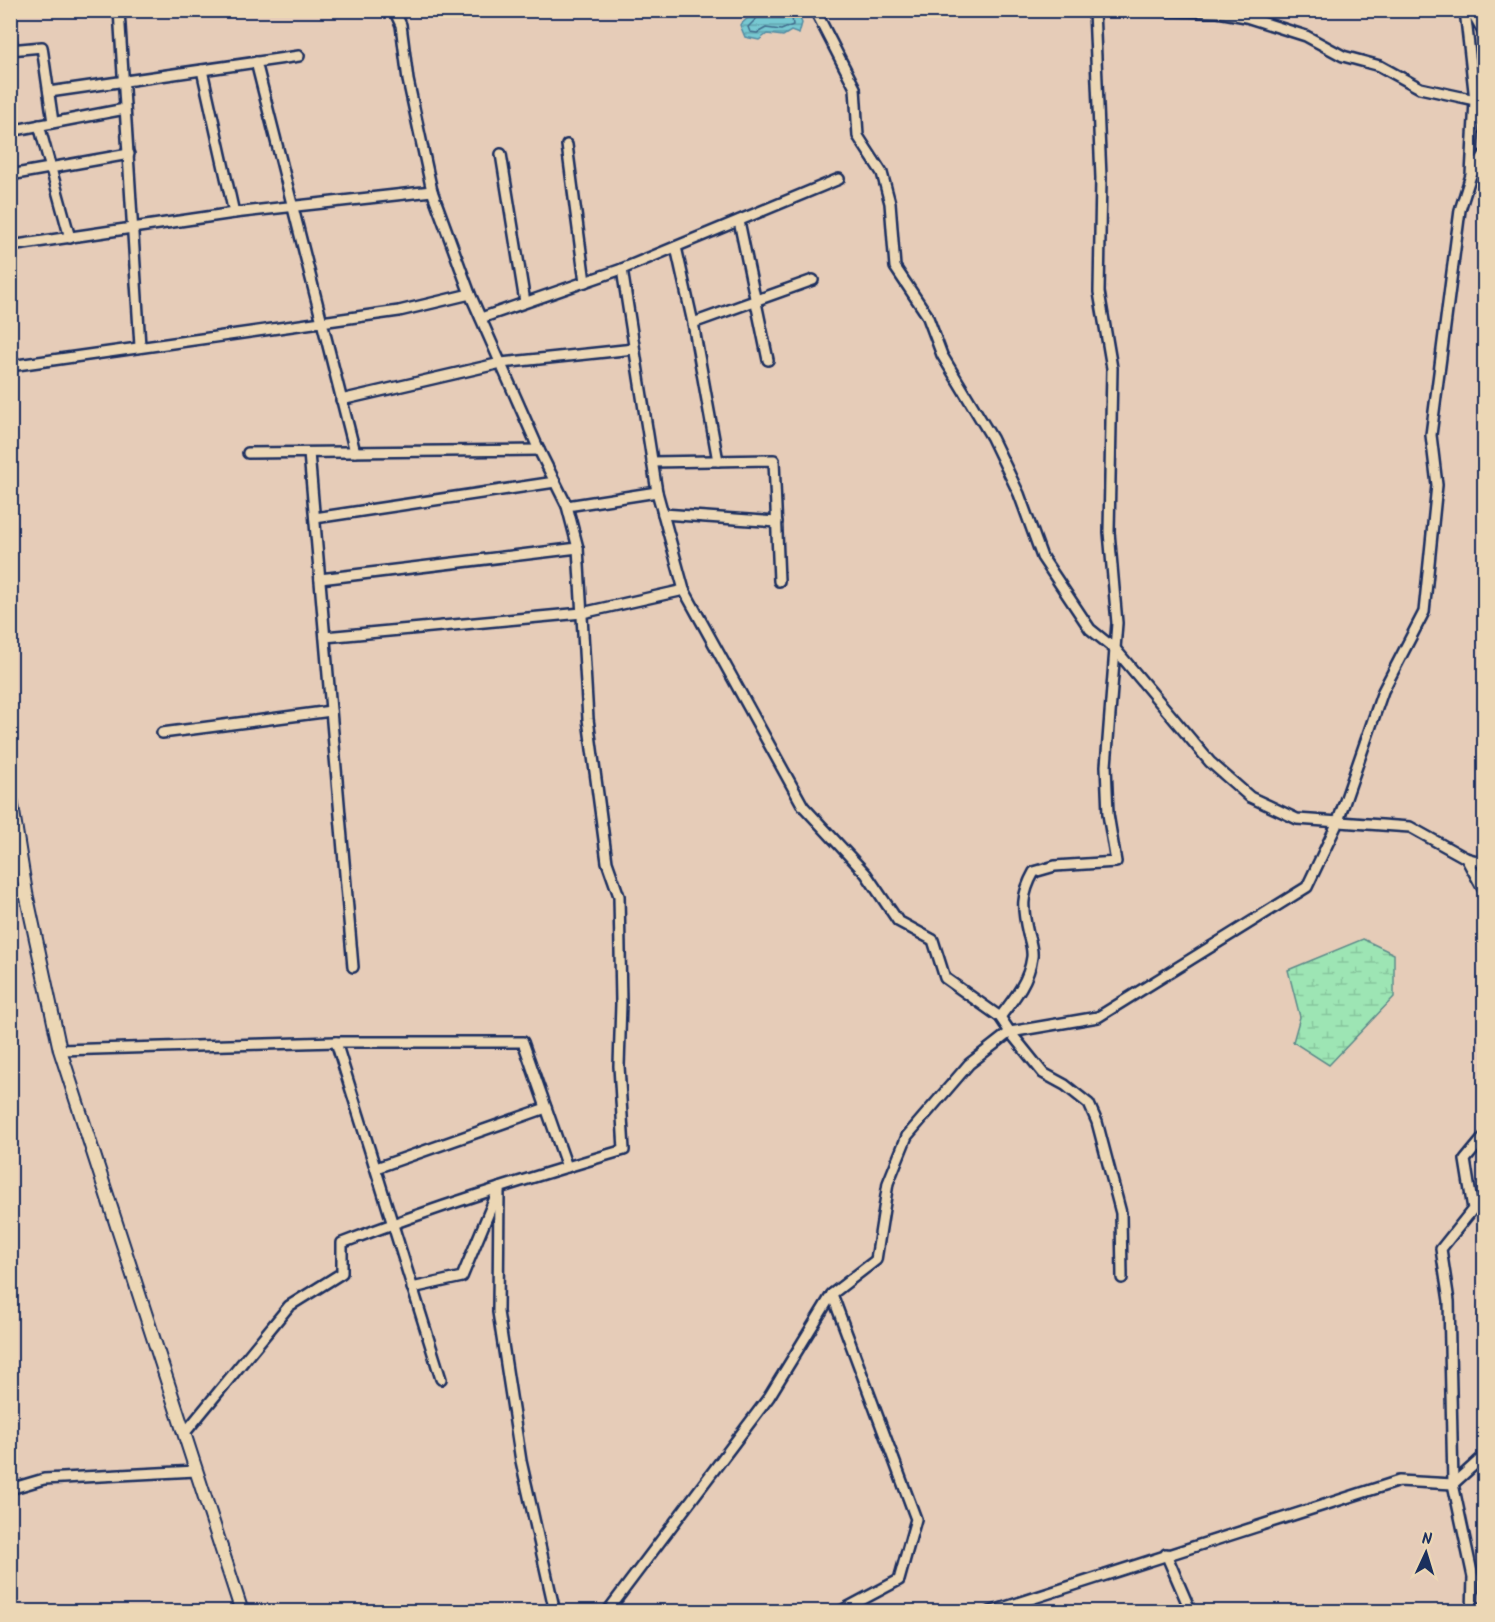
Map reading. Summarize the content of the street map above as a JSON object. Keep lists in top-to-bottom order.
{
  "north": "top"
}
